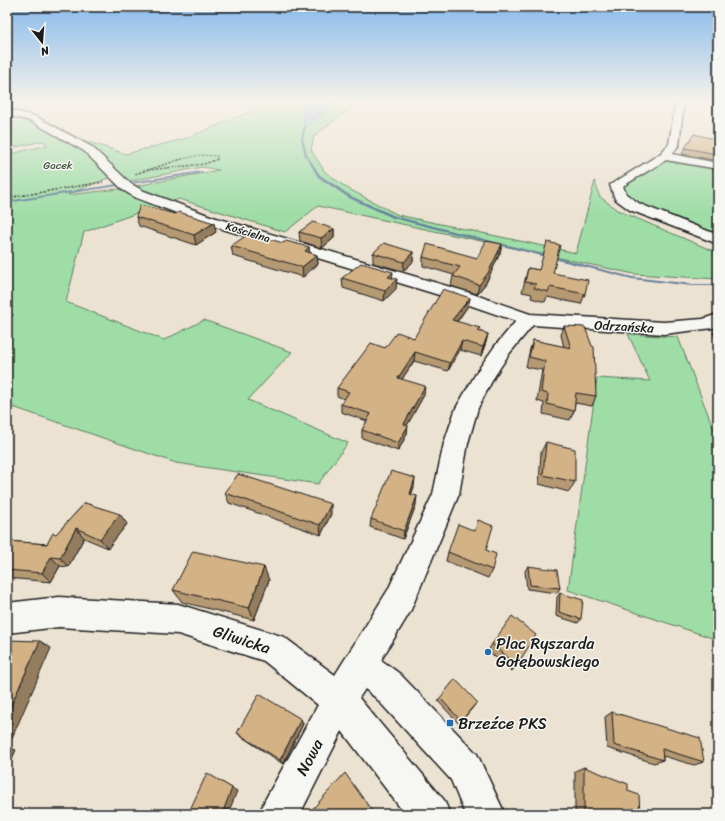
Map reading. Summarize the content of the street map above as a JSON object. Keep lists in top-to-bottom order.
{
  "streets": {
    "street": [
      "Kościelna",
      "Odrzańska",
      "Gliwicka",
      "Nowa"
    ]
  },
  "crossings": [
    ["Kościelna", "Odrzańska"],
    ["Kościelna", "Nowa"],
    ["Odrzańska", "Nowa"],
    ["Gliwicka", "Nowa"]
  ],
  "parks": ["Gacek"],
  "places": {
    "other": ["Plac Ryszarda Gołębowskiego"],
    "transit": ["Brzeźce PKS"]
  },
  "north": "bottom"
}
